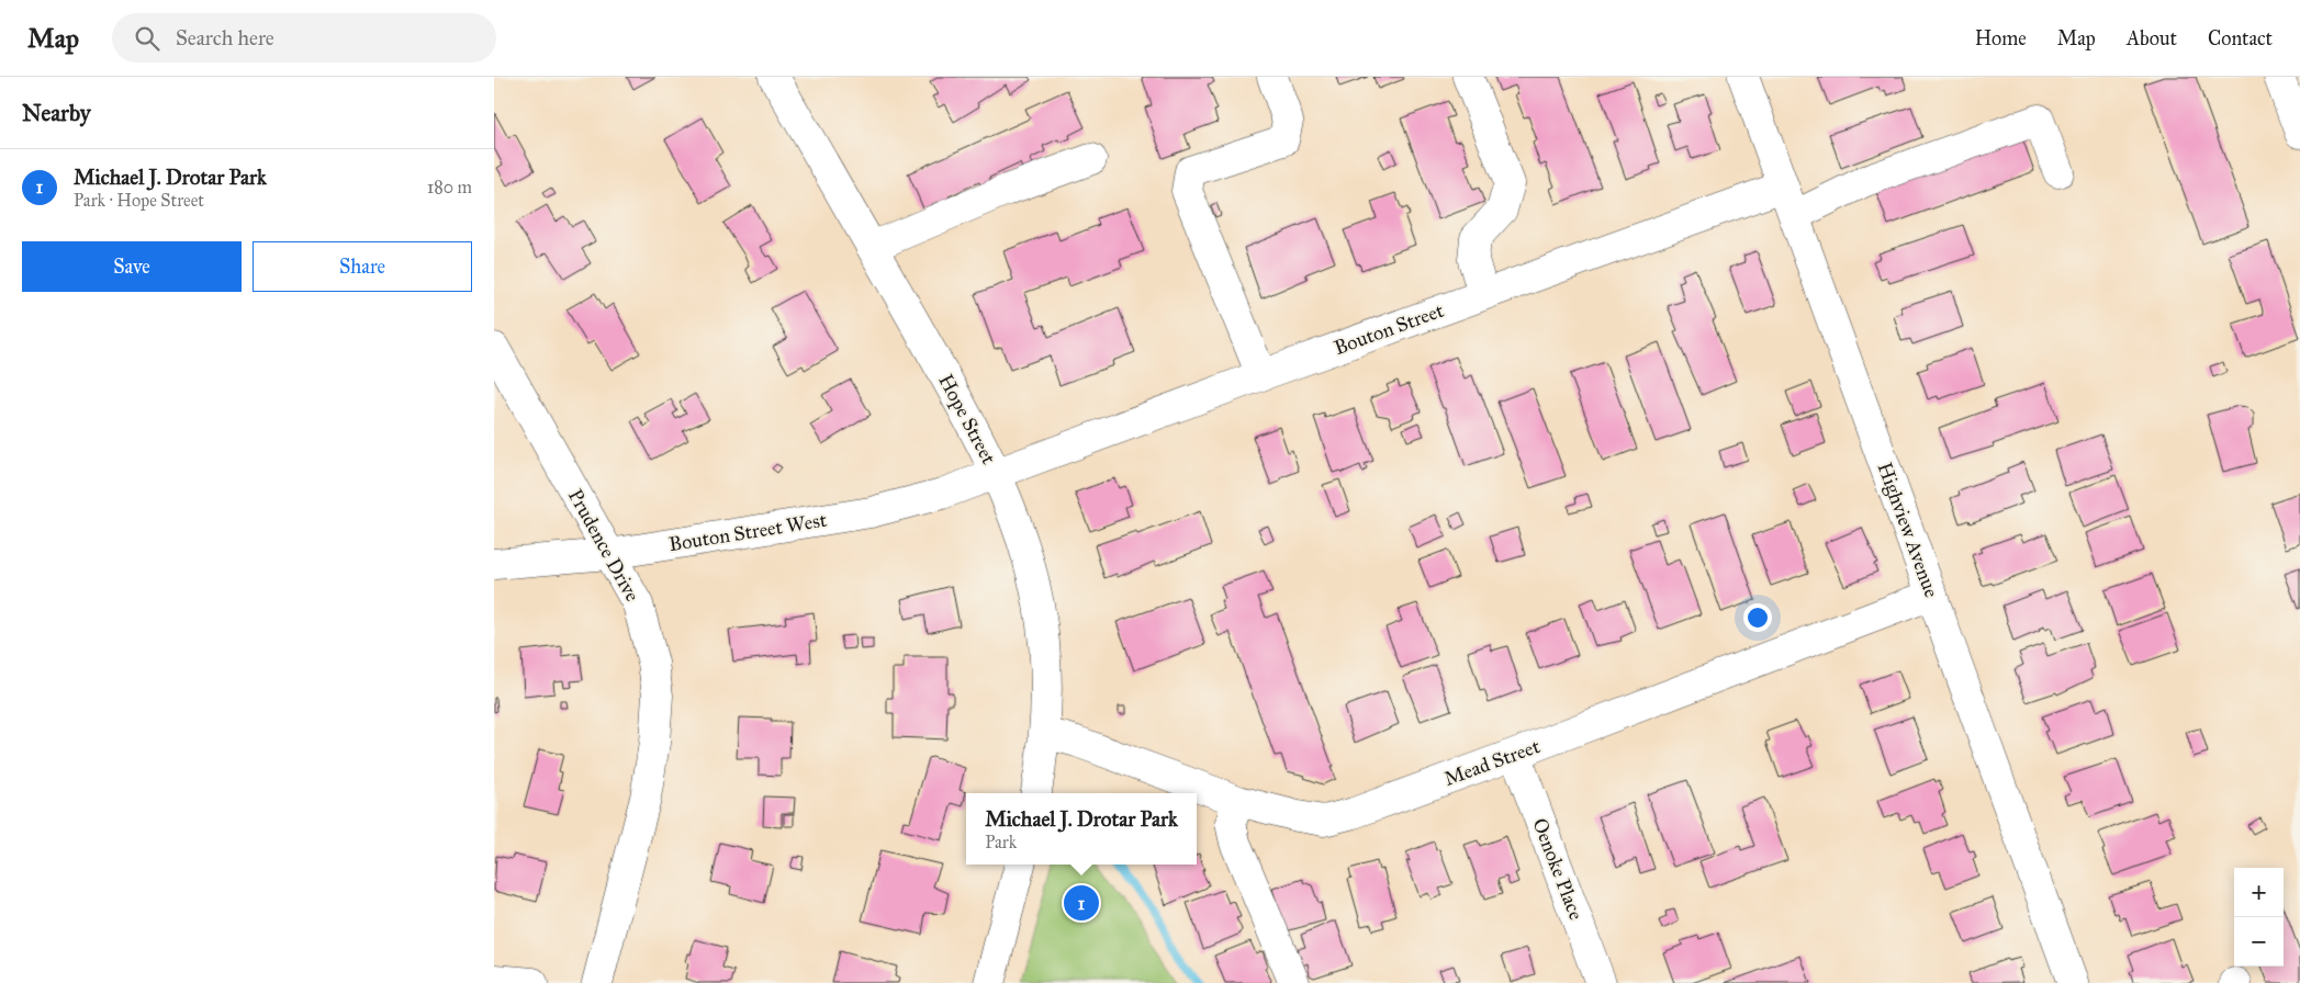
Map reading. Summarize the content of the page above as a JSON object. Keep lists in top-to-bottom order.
{
  "streets": {
    "street": [
      "Bouton Street",
      "Hope Street",
      "Highview Avenue",
      "Bouton Street West",
      "Prudence Drive",
      "Mead Street",
      "Oenoke Place"
    ]
  },
  "crossings": [
    ["Bouton Street", "Hope Street"],
    ["Bouton Street", "Highview Avenue"],
    ["Bouton Street", "Bouton Street West"],
    ["Hope Street", "Bouton Street West"],
    ["Hope Street", "Mead Street"],
    ["Highview Avenue", "Mead Street"],
    ["Bouton Street West", "Prudence Drive"],
    ["Mead Street", "Oenoke Place"]
  ],
  "page": {
    "header": "Map",
    "search": "Search here",
    "nav": [
      "Home",
      "Map",
      "About",
      "Contact"
    ],
    "heading": "Nearby",
    "list": [
      {
        "mark": "1",
        "name": "Michael J. Drotar Park",
        "note": "Park · Hope Street",
        "value": "180 m"
      }
    ],
    "buttons": ["Save", "Share"],
    "popup": ["Michael J. Drotar Park", "Park"],
    "map_buttons": ["+", "−"],
    "pins": "1"
  }
}
